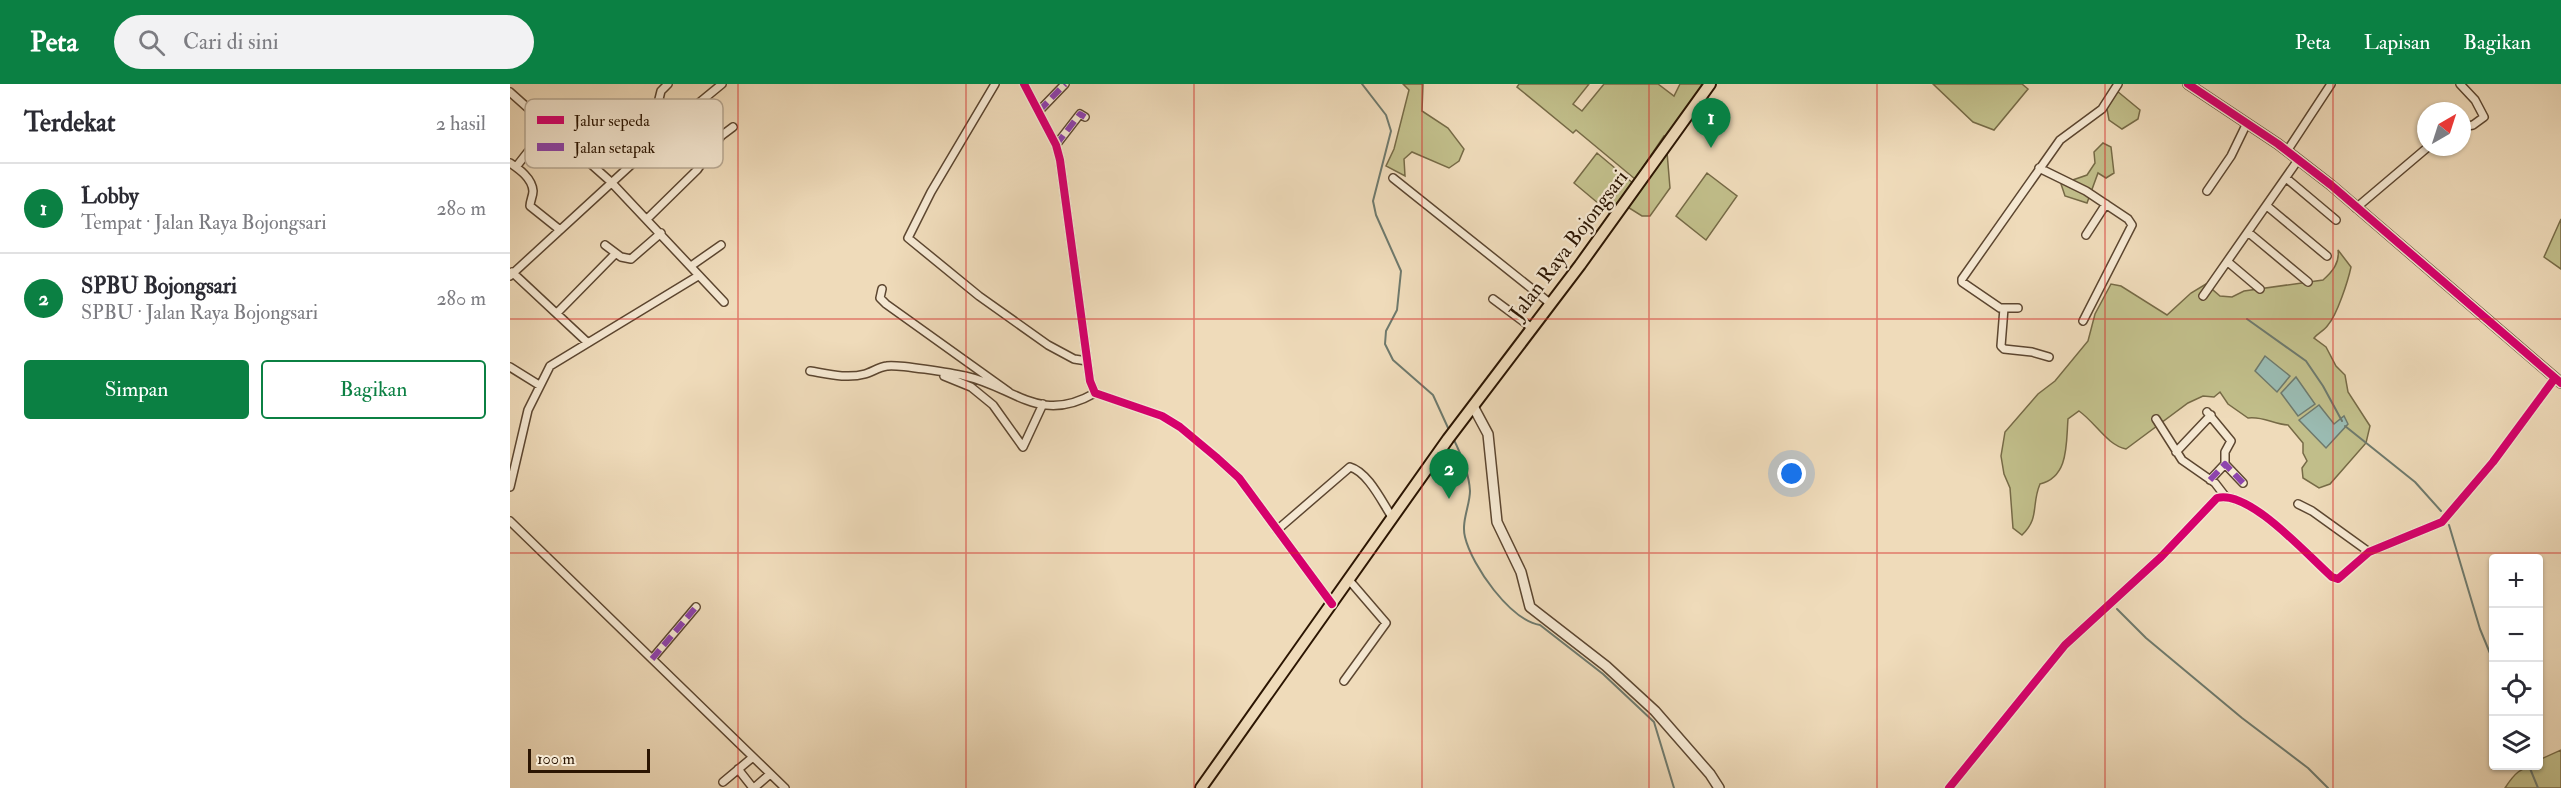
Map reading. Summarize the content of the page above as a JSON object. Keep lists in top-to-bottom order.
{
  "streets": {
    "main road": ["Jalan Raya Bojongsari"]
  },
  "legend": ["Jalur sepeda", "Jalan setapak"],
  "scale_bar": "100 m",
  "north": "top right",
  "page": {
    "header": "Peta",
    "search": "Cari di sini",
    "nav": ["Peta", "Lapisan", "Bagikan"],
    "heading": ["Terdekat", "2 hasil"],
    "pins": ["1", "2"],
    "list": [
      {
        "mark": "1",
        "name": "Lobby",
        "note": "Tempat · Jalan Raya Bojongsari",
        "value": "280 m"
      },
      {
        "mark": "2",
        "name": "SPBU Bojongsari",
        "note": "SPBU · Jalan Raya Bojongsari",
        "value": "280 m"
      }
    ],
    "buttons": ["Simpan", "Bagikan"],
    "map_buttons": ["+", "−"],
    "scale": "100 m"
  }
}
